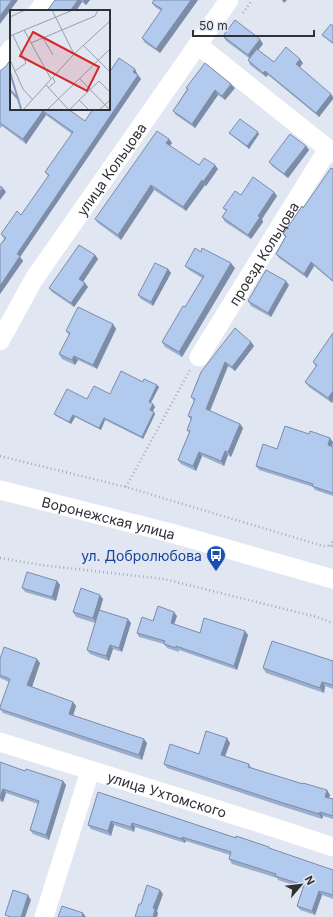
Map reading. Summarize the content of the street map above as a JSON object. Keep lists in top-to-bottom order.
{
  "streets": {
    "street": [
      "улица Кольцова",
      "проезд Кольцова",
      "Воронежская улица",
      "улица Ухтомского"
    ]
  },
  "places": {
    "bus stop": ["ул. Добролюбова"]
  },
  "scale_bar": "50 m",
  "north": "top right"
}
